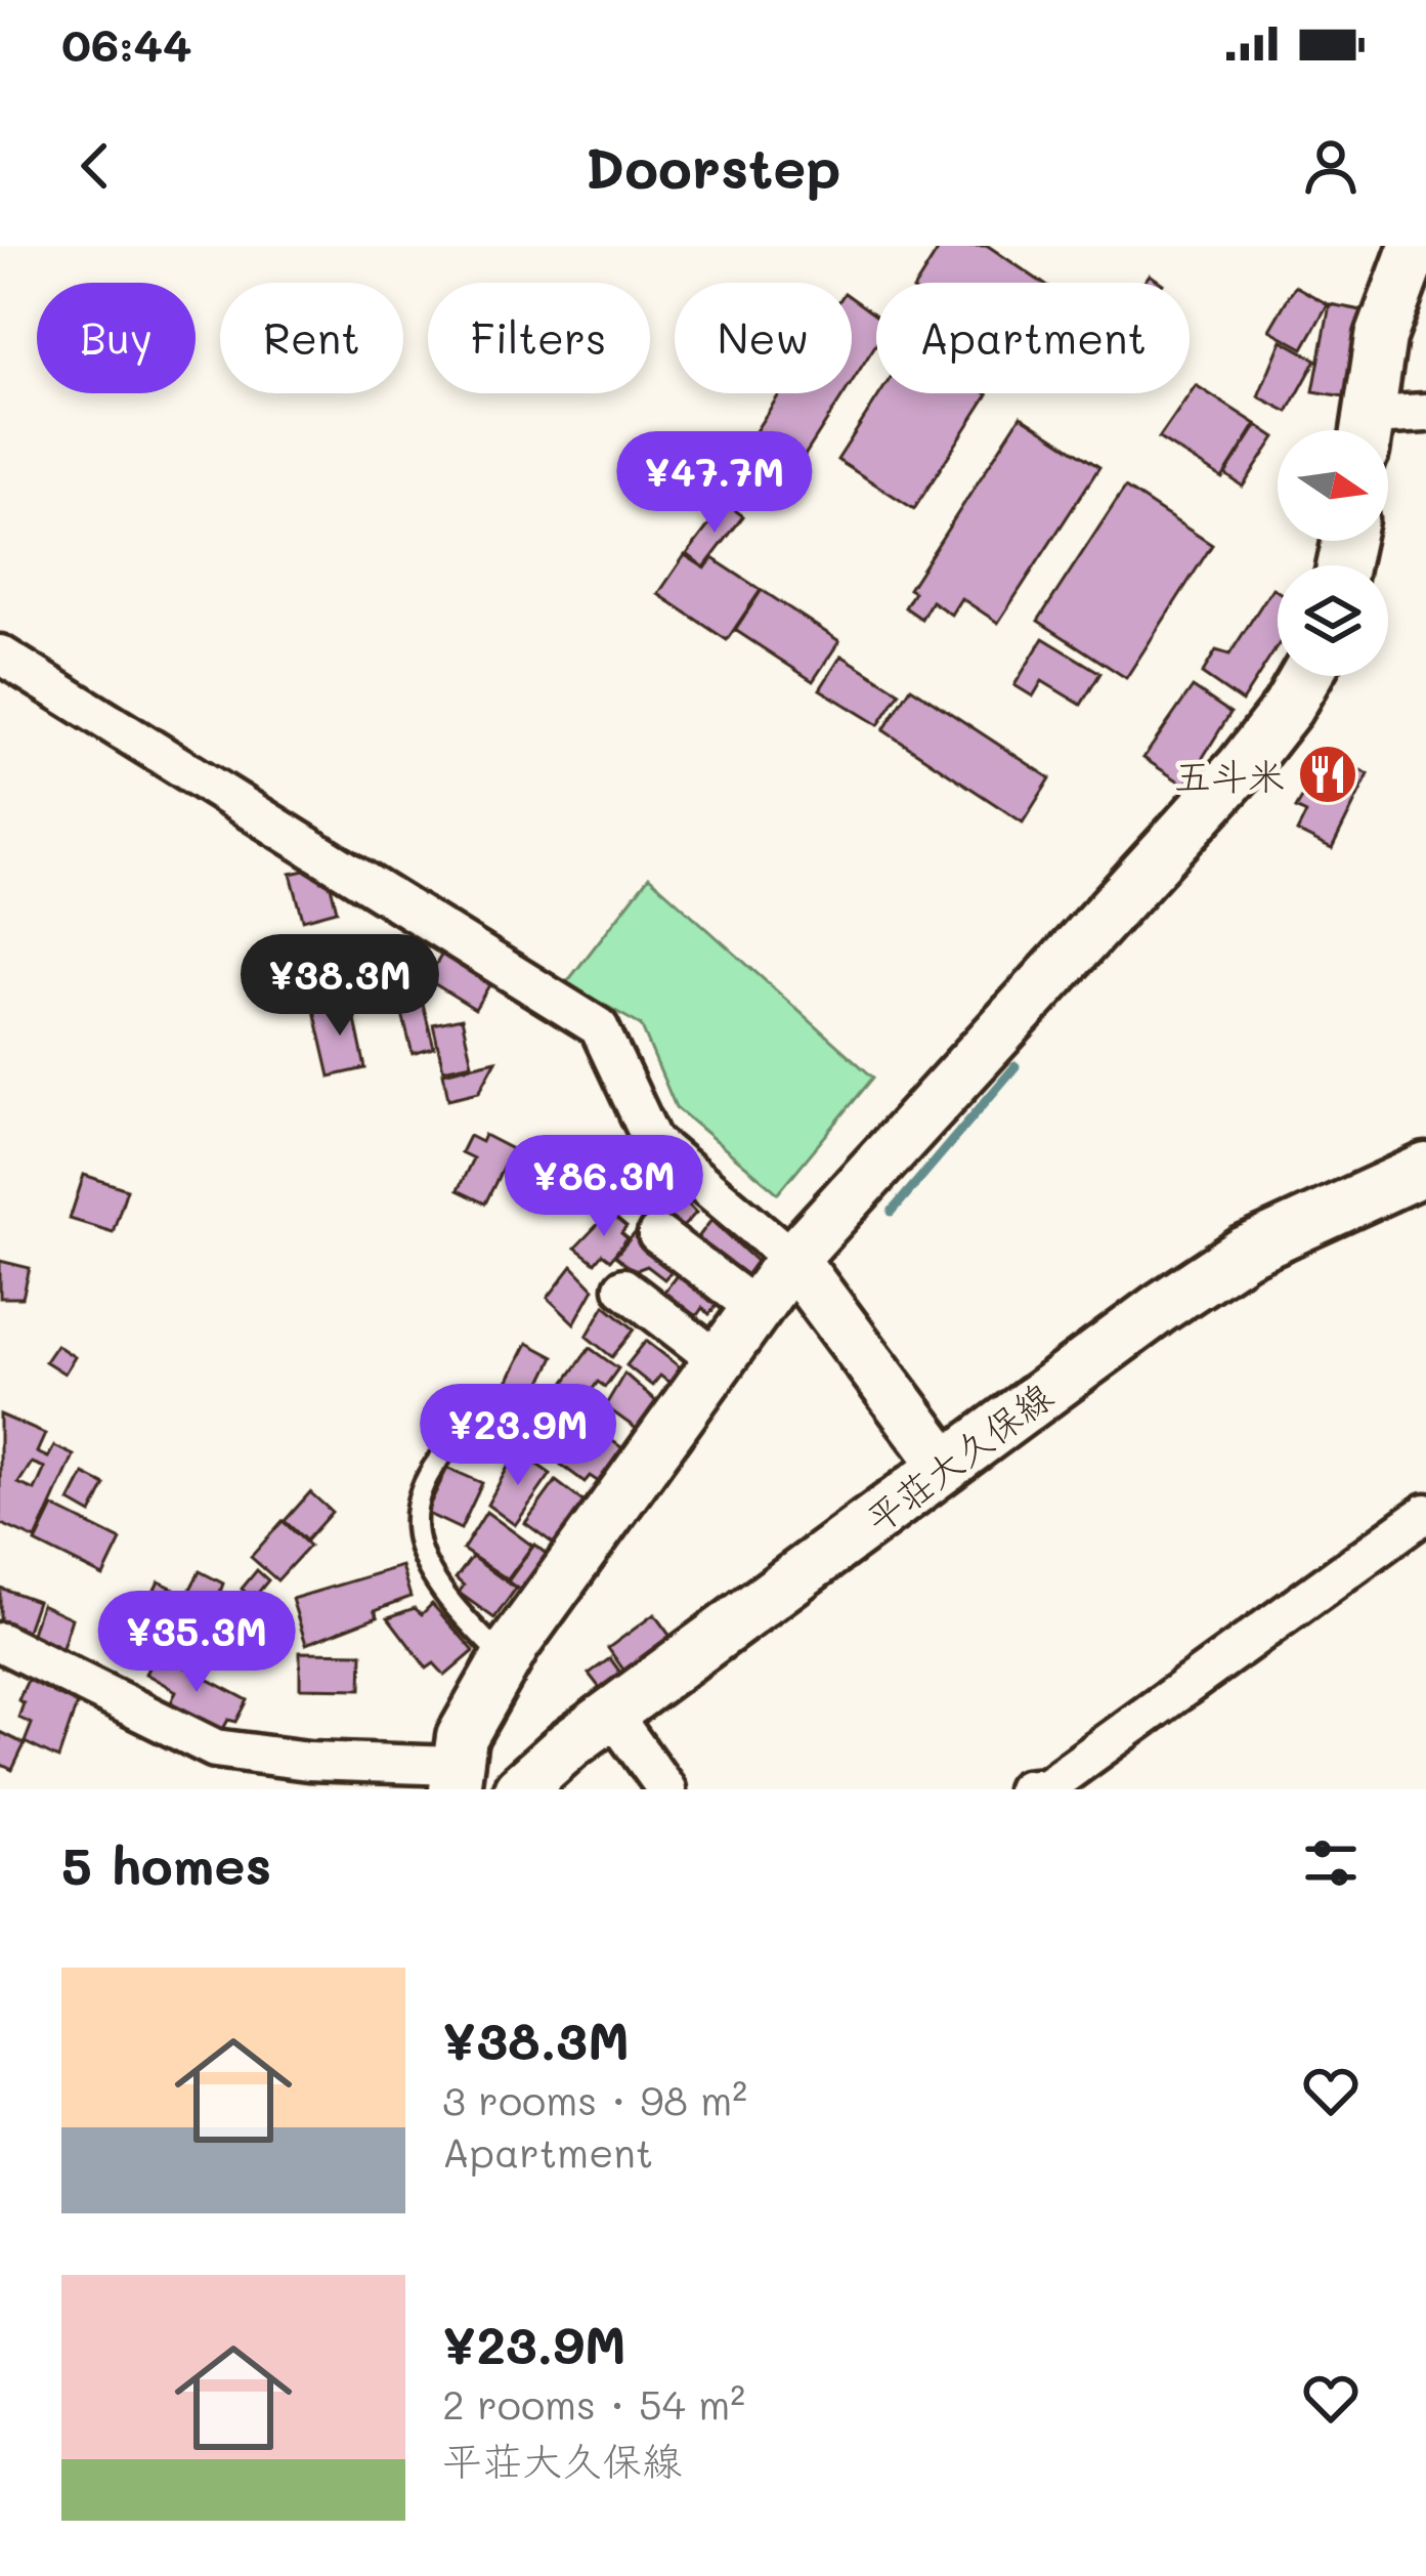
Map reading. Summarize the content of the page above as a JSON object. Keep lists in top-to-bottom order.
{
  "streets": {
    "street": ["平荘大久保線"]
  },
  "places": {
    "restaurant": ["五斗米"]
  },
  "north": "right",
  "page": {
    "status": "06:44",
    "header": "Doorstep",
    "chip": [
      "Buy",
      "Rent",
      "Filters",
      "New",
      "Apartment"
    ],
    "price": [
      "¥47.7M",
      "¥38.3M",
      "¥86.3M",
      "¥23.9M",
      "¥35.3M"
    ],
    "heading": "5 homes",
    "list": [
      {
        "name": "¥38.3M",
        "note": "3 rooms · 98 m² · Apartment"
      },
      {
        "name": "¥23.9M",
        "note": "2 rooms · 54 m² · 平荘大久保線"
      }
    ]
  }
}
